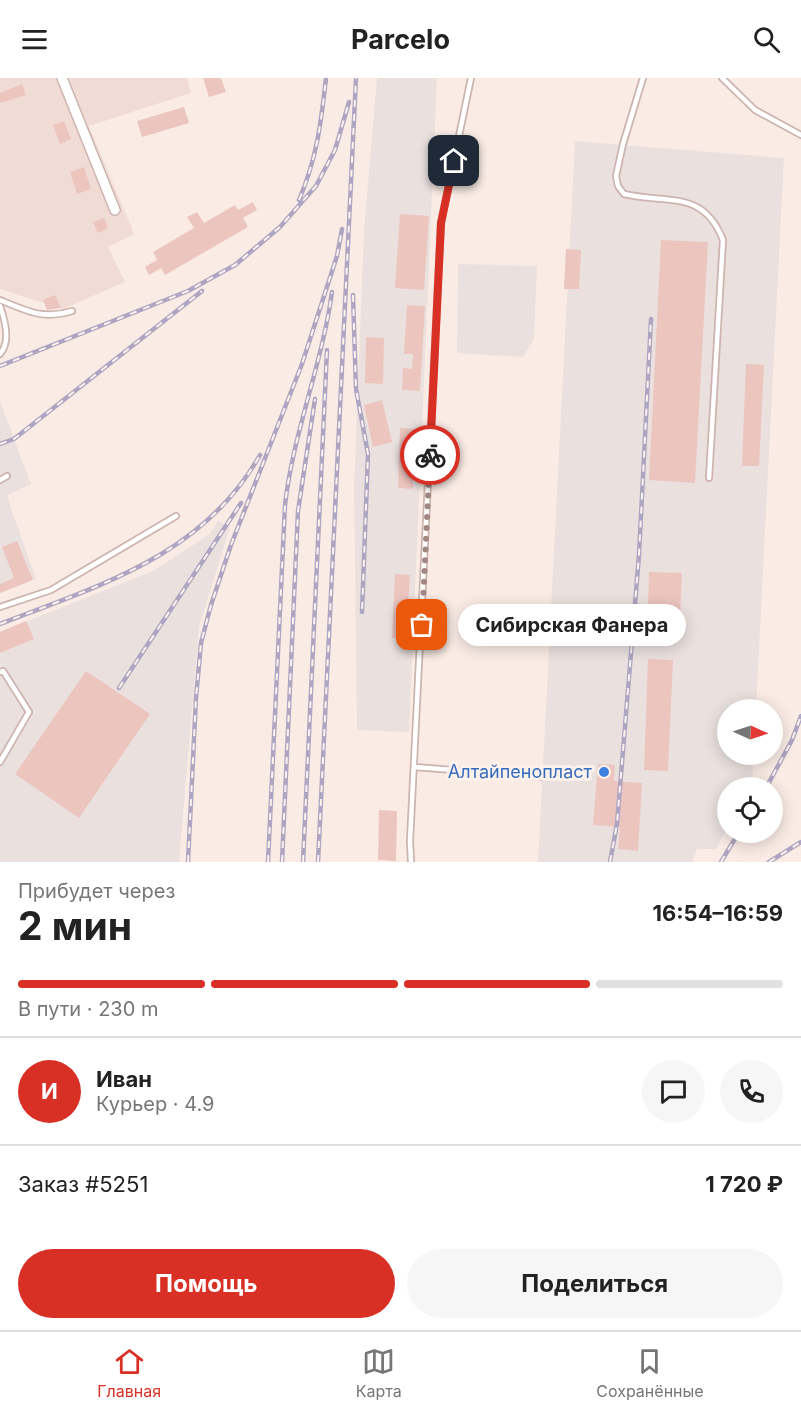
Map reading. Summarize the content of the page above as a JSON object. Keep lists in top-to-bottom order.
{
  "places": ["Сибирская Фанера", "Алтайпенопласт"],
  "north": "right",
  "page": {
    "header": "Parcelo",
    "bubble": "Сибирская Фанера",
    "heading": ["2 мин", "Прибудет через", "16:54–16:59"],
    "panel": [
      "Иван",
      "Курьер · 4.9",
      "Заказ #5251",
      "1 720 ₽"
    ],
    "bar": "В пути · 230 m",
    "round": "И",
    "buttons": ["Помощь", "Поделиться"],
    "tabs": ["Главная", "Карта", "Сохранённые"]
  }
}
